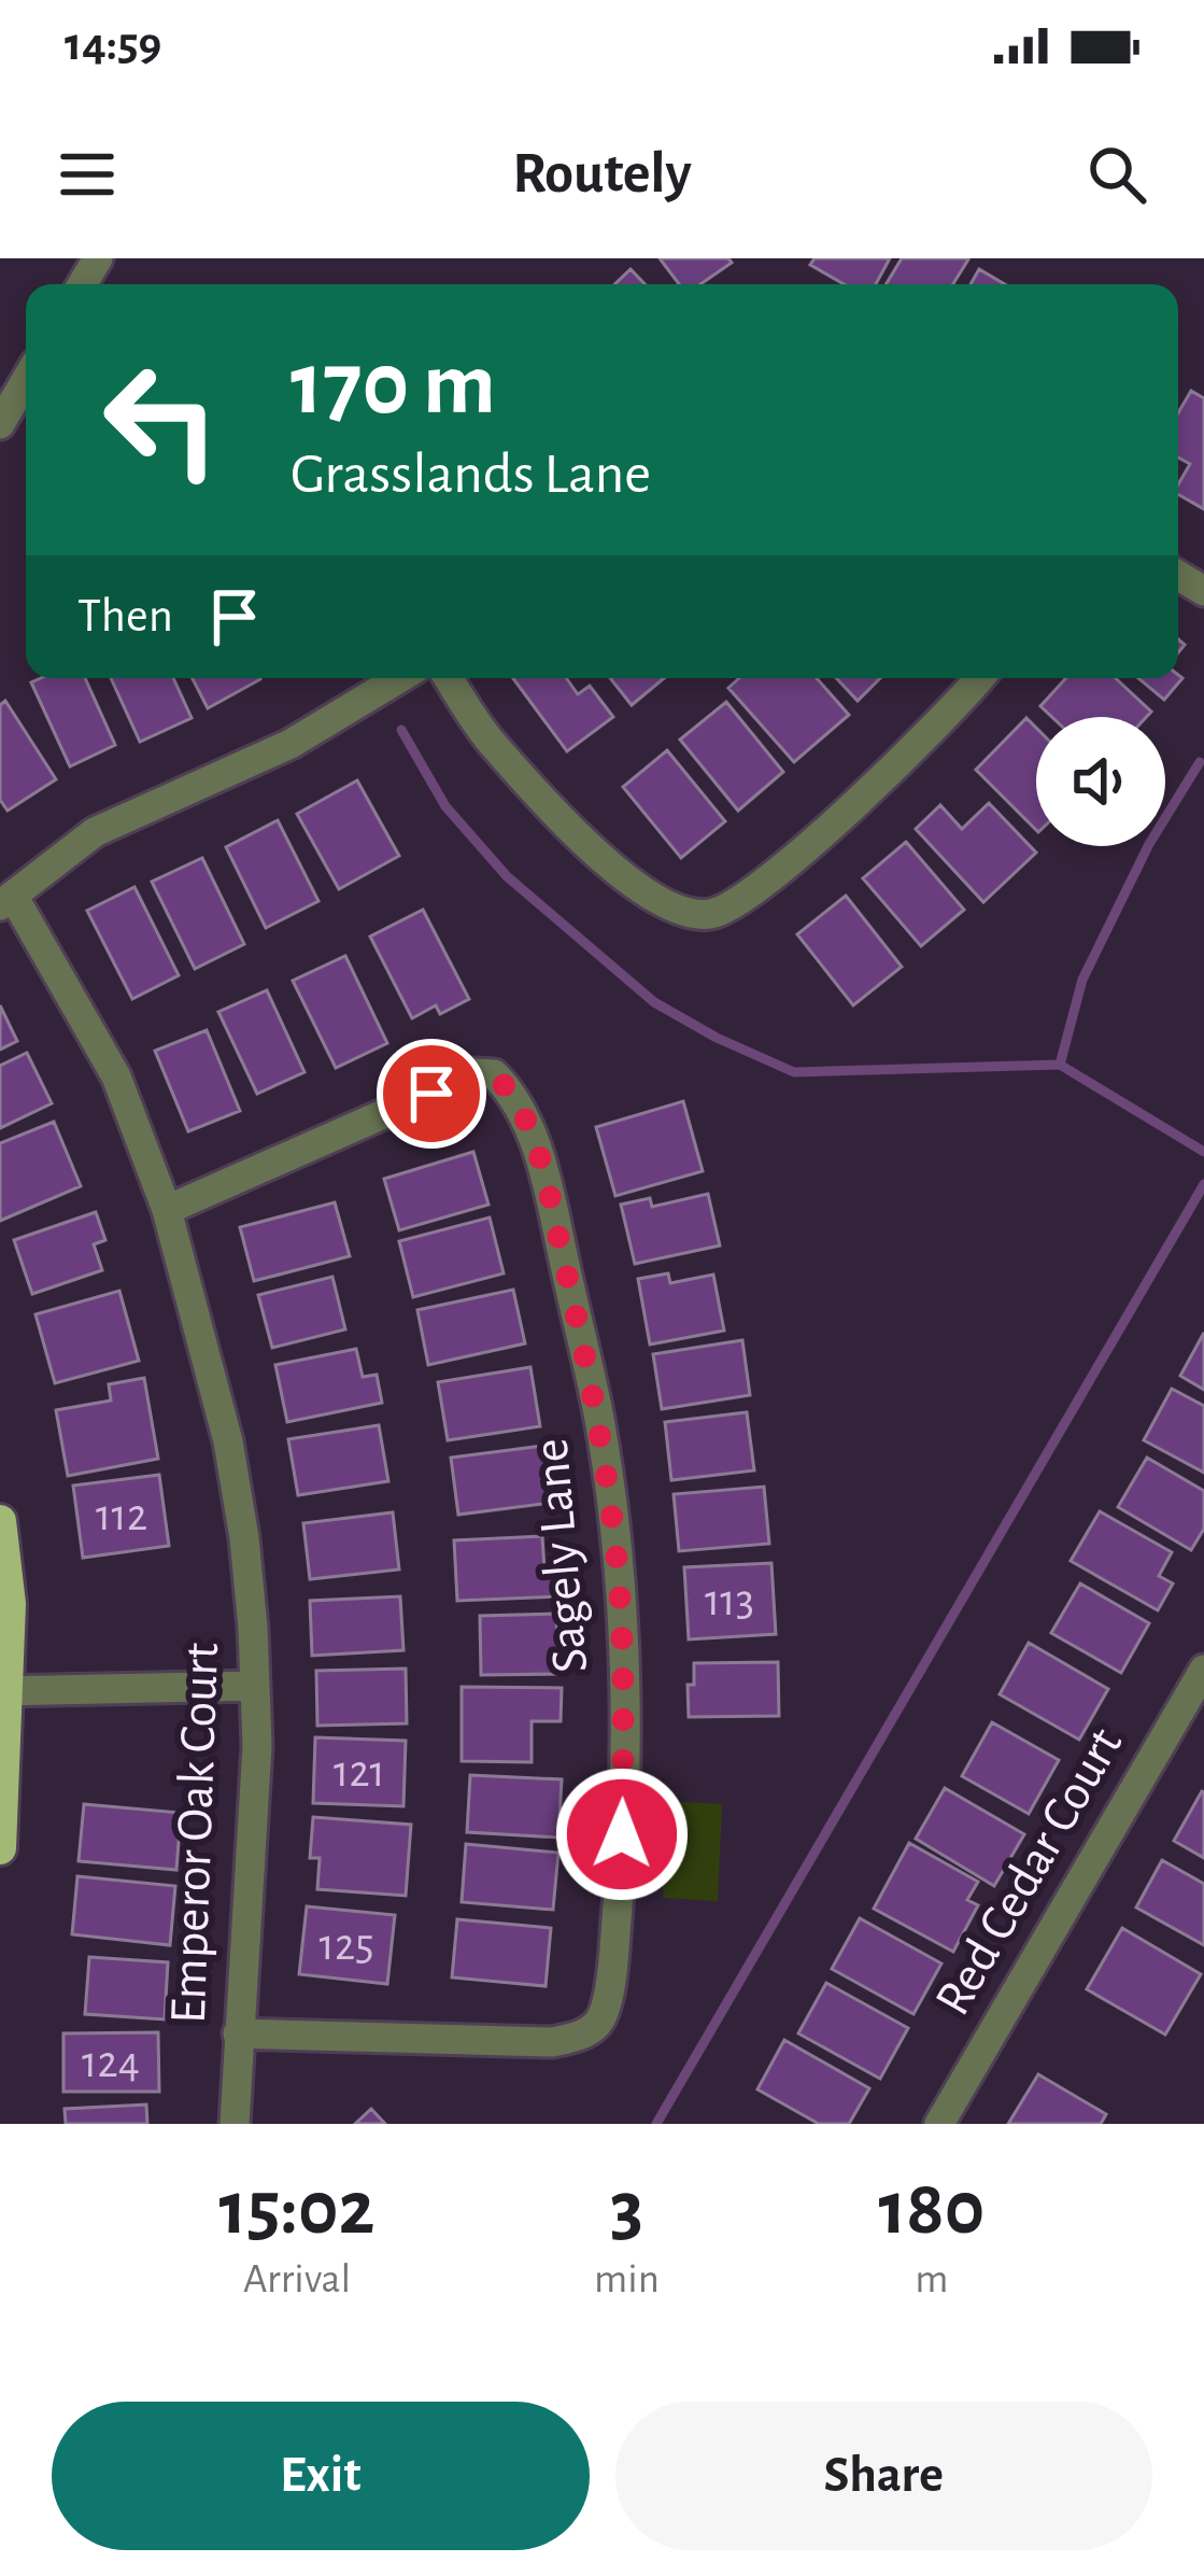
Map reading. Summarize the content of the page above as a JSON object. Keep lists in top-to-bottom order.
{
  "streets": {
    "street": ["Sagely Lane", "Emperor Oak Court", "Red Cedar Court"]
  },
  "crossings": [
    ["Sagely Lane", "Emperor Oak Court"]
  ],
  "house_numbers": [
    "112",
    "113",
    "121",
    "125",
    "124"
  ],
  "page": {
    "status": "14:59",
    "header": "Routely",
    "turn": ["170 m", "Grasslands Lane"],
    "then": "Then",
    "eta": [
      "15:02",
      "Arrival",
      "3",
      "min",
      "180",
      "m"
    ],
    "buttons": ["Exit", "Share"]
  }
}
